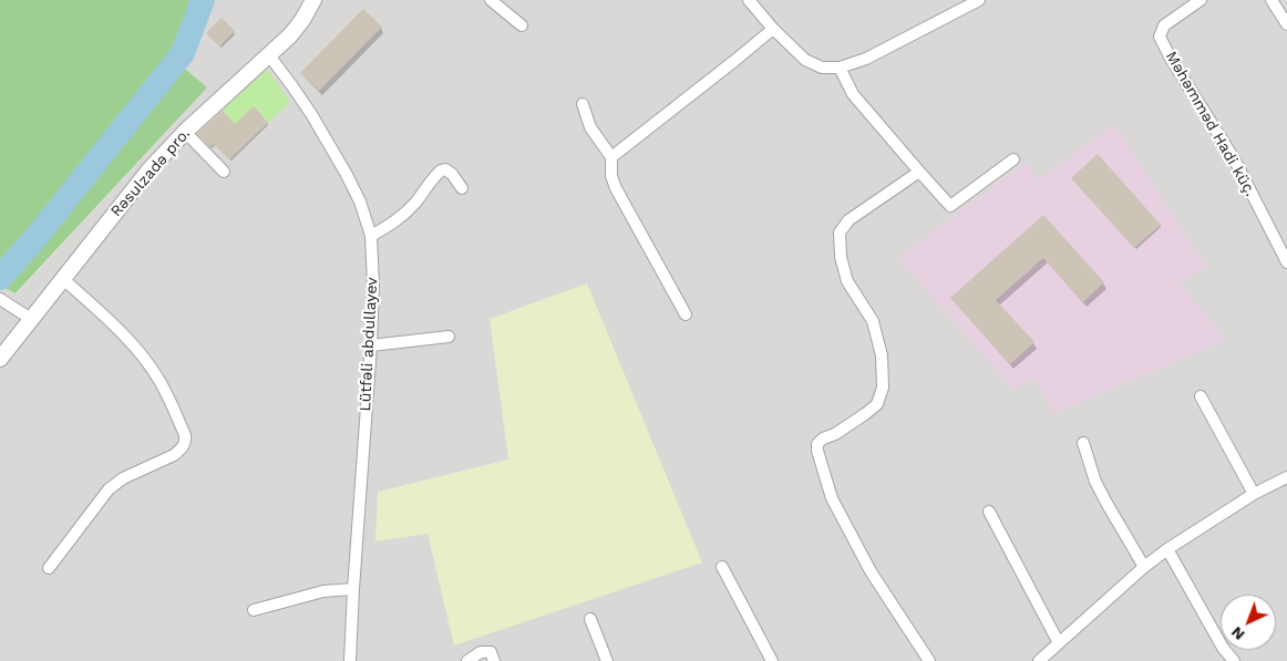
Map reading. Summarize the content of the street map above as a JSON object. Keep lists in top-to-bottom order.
{
  "streets": {
    "street": ["Məhəmməd Hadi küç.", "Rəsulzadə pro.", "Lütfəli abdullayev"]
  },
  "crossings": [
    ["Rəsulzadə pro.", "Lütfəli abdullayev"]
  ],
  "north": "bottom left"
}
